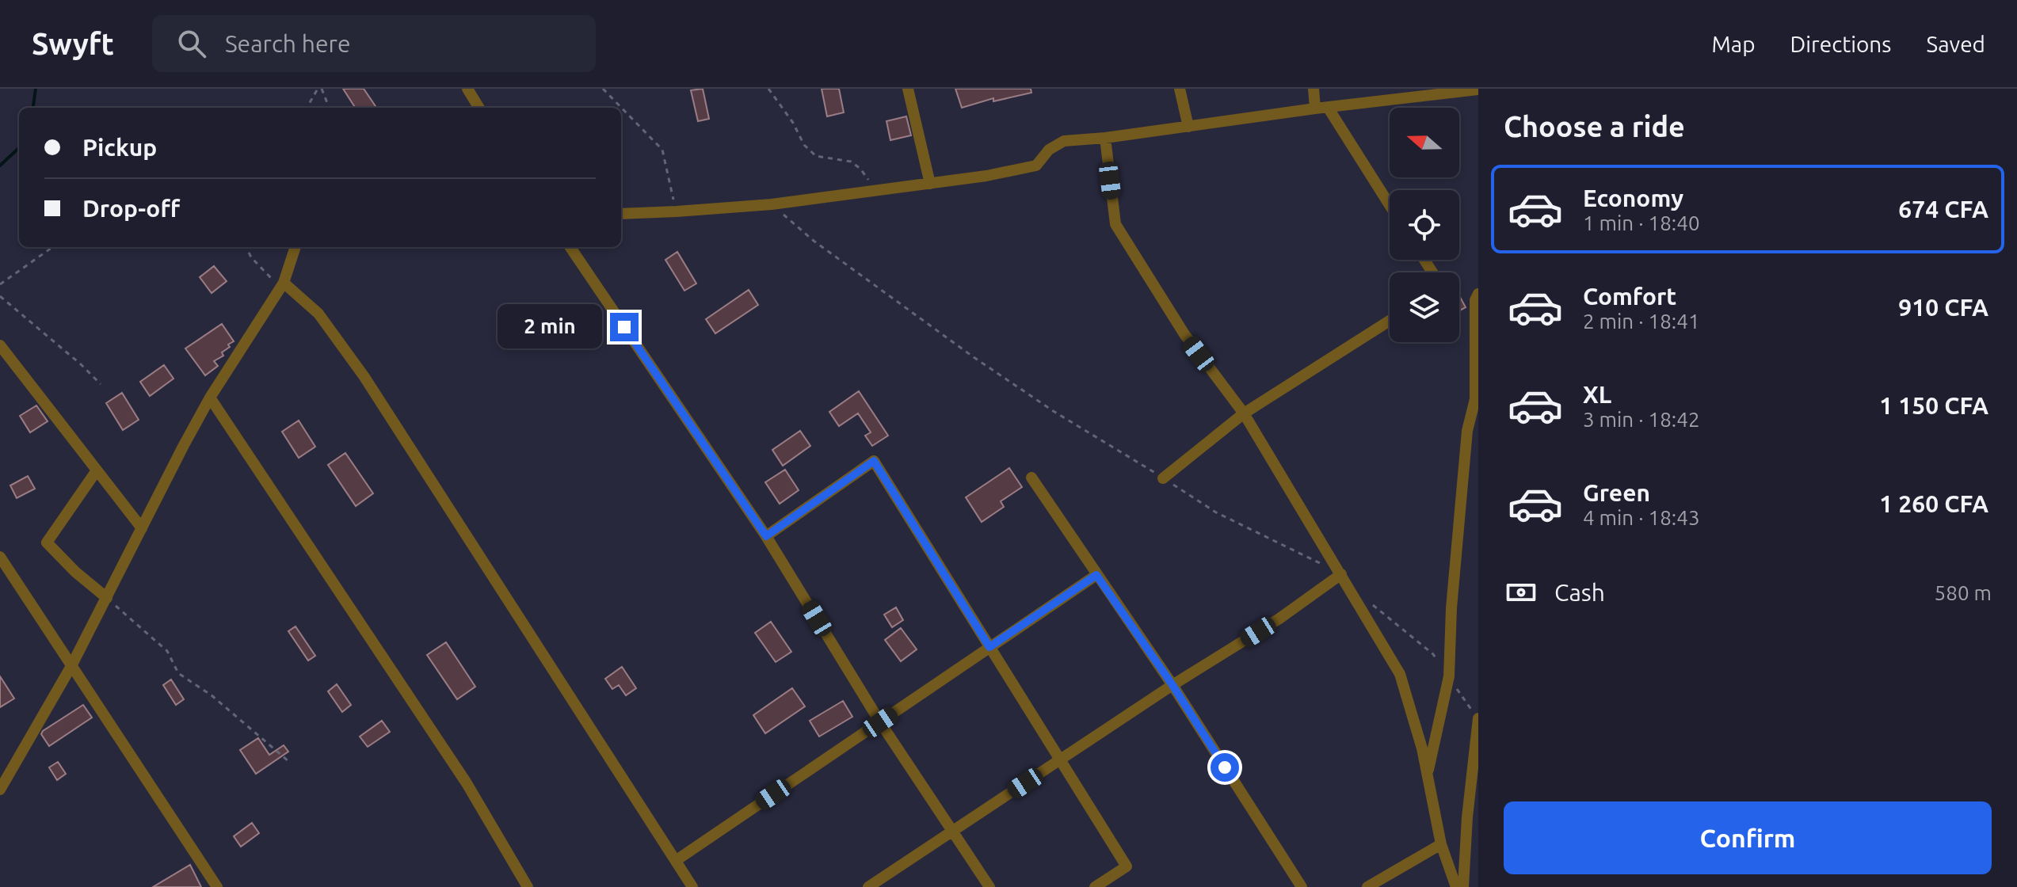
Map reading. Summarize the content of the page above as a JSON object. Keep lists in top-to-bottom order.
{
  "north": "left",
  "page": {
    "header": "Swyft",
    "search": "Search here",
    "nav": ["Map", "Directions", "Saved"],
    "heading": "Choose a ride",
    "banner": ["Pickup", "Drop-off"],
    "list": [
      {
        "name": "Economy",
        "note": "1 min · 18:40",
        "value": "674 CFA"
      },
      {
        "name": "Comfort",
        "note": "2 min · 18:41",
        "value": "910 CFA"
      },
      {
        "name": "XL",
        "note": "3 min · 18:42",
        "value": "1 150 CFA"
      },
      {
        "name": "Green",
        "note": "4 min · 18:43",
        "value": "1 260 CFA"
      }
    ],
    "bubble": "2 min",
    "pay": ["Cash", "580 m"],
    "buttons": "Confirm"
  }
}
